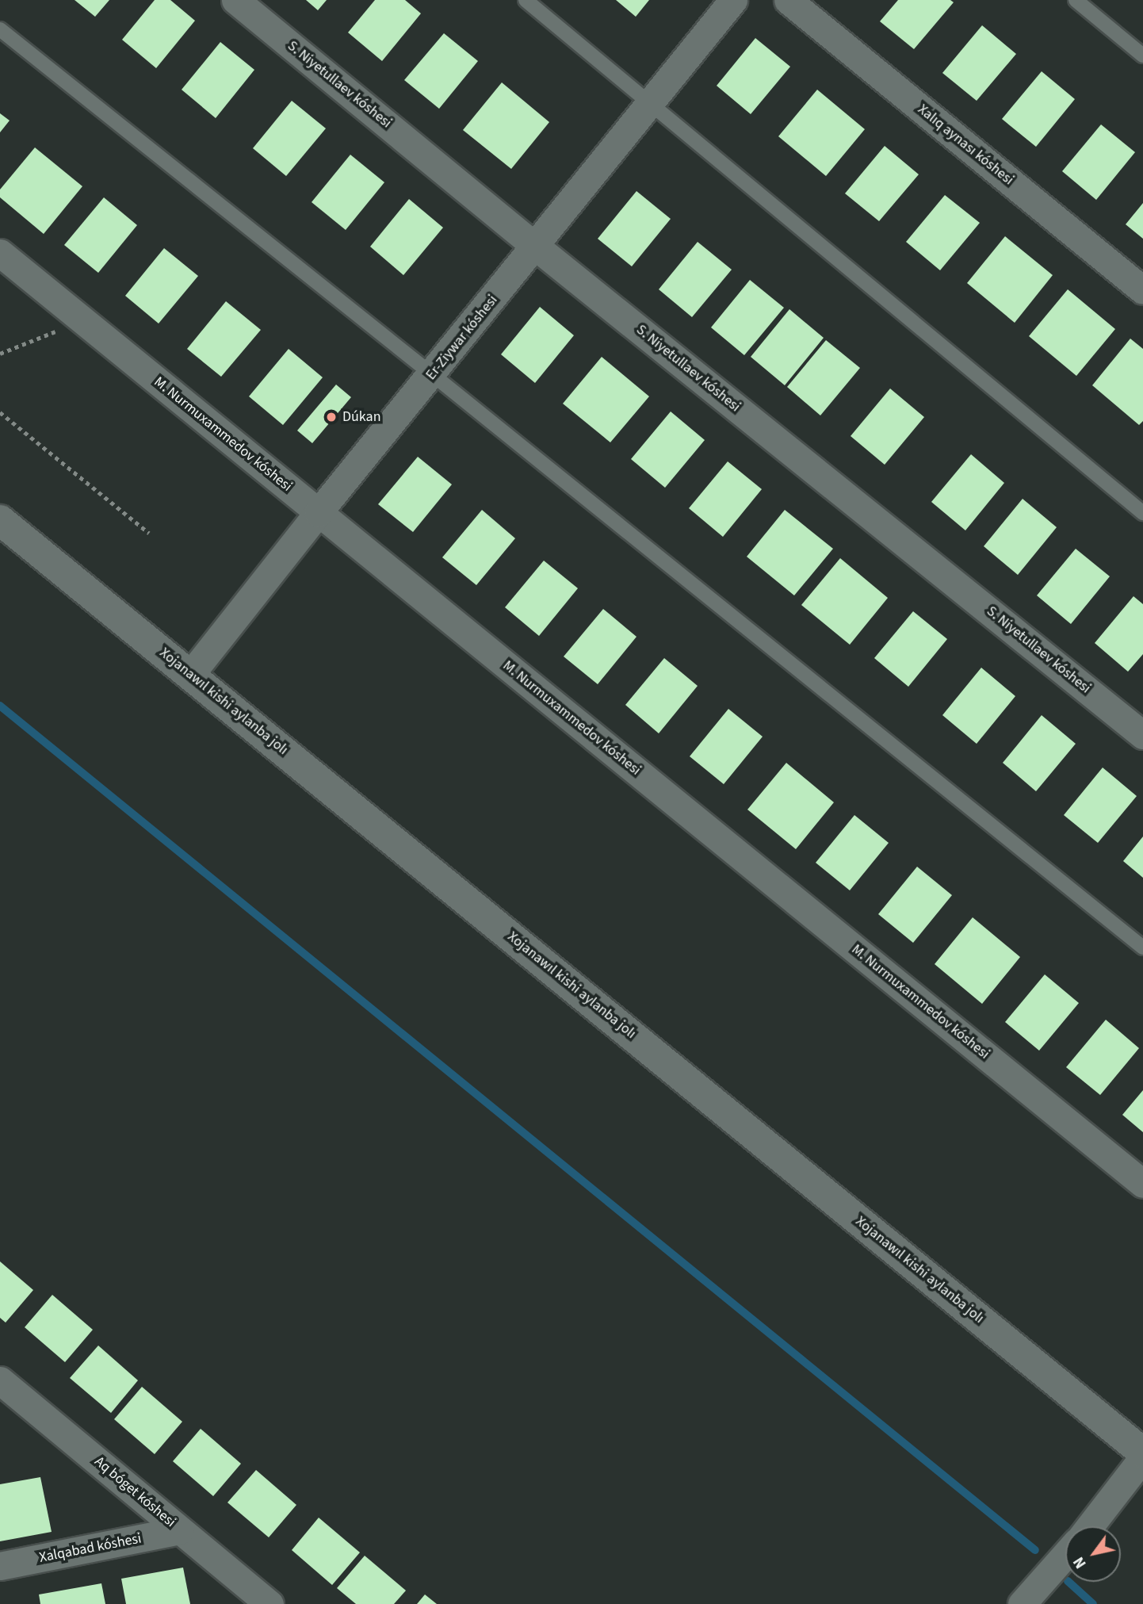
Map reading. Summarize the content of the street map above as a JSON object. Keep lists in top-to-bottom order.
{
  "streets": {
    "main road": ["Xojanawıl kishi aylanba jolı"],
    "street": [
      "S. Niyetullaev kóshesi",
      "Xalıq aynası kóshesi",
      "Er-Ziywar kóshesi",
      "M. Nurmuxammedov kóshesi",
      "Aq bóget kóshesi",
      "Xalqabad kóshesi"
    ]
  },
  "crossings": [
    ["S. Niyetullaev kóshesi", "Er-Ziywar kóshesi"],
    ["Er-Ziywar kóshesi", "M. Nurmuxammedov kóshesi"],
    ["Er-Ziywar kóshesi", "Xojanawıl kishi aylanba jolı"],
    ["Aq bóget kóshesi", "Xalqabad kóshesi"]
  ],
  "places": ["Dúkan"],
  "north": "bottom left"
}
